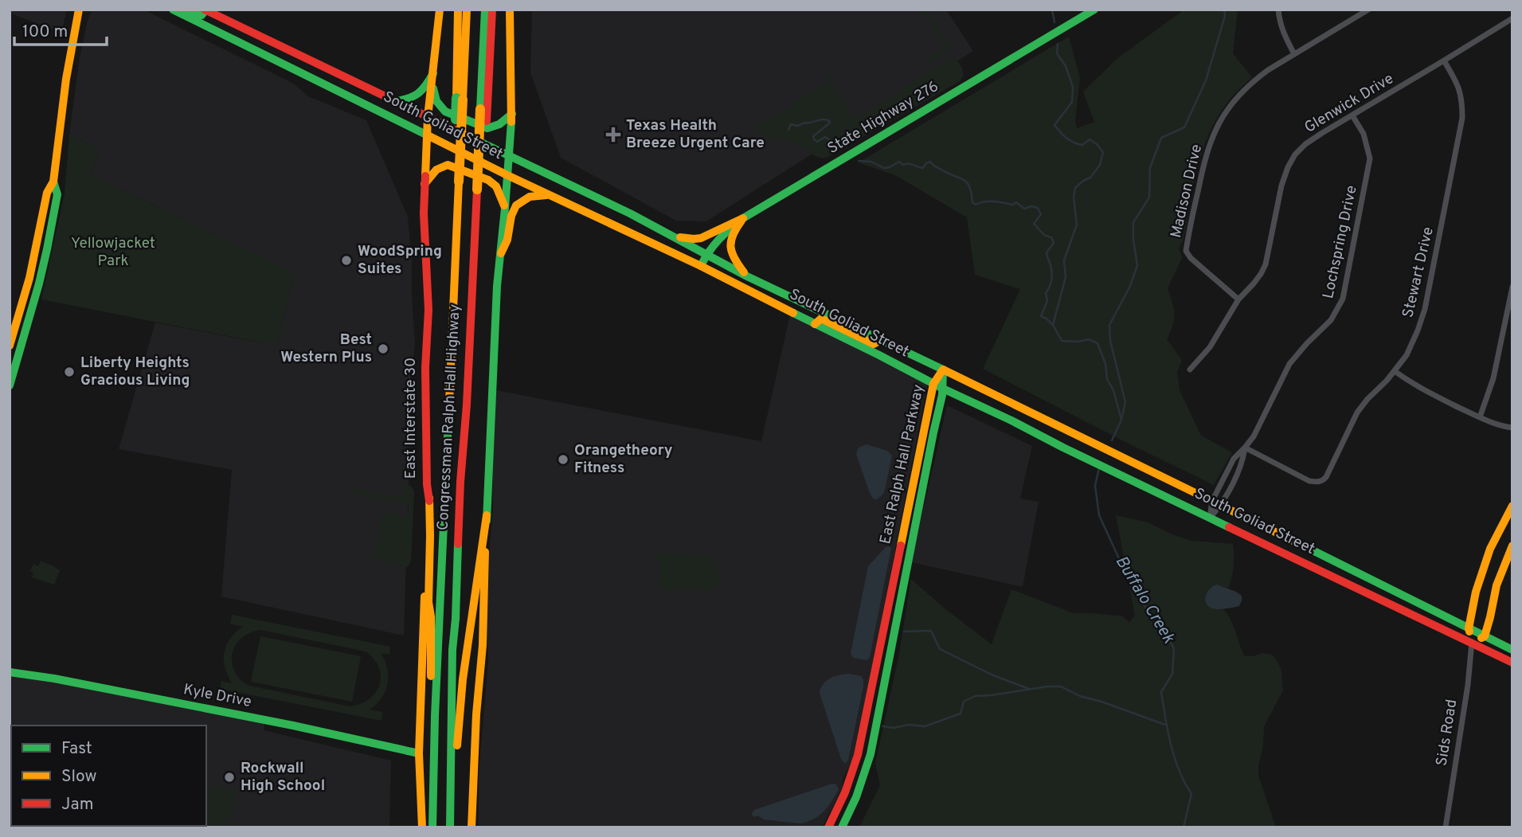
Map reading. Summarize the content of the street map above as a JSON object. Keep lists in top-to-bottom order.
{
  "streets": {
    "main road": [
      "State Highway 276",
      "South Goliad Street",
      "Congressman Ralph Hall Highway",
      "East Interstate 30",
      "East Ralph Hall Parkway",
      "Kyle Drive"
    ],
    "street": [
      "Glenwick Drive",
      "Madison Drive",
      "Lochspring Drive",
      "Stewart Drive",
      "Sids Road"
    ]
  },
  "crossings": [
    ["Glenwick Drive", "Madison Drive"],
    ["Glenwick Drive", "Lochspring Drive"],
    ["Glenwick Drive", "Stewart Drive"],
    ["State Highway 276", "South Goliad Street"],
    ["South Goliad Street", "Lochspring Drive"],
    ["South Goliad Street", "East Interstate 30"],
    ["South Goliad Street", "East Ralph Hall Parkway"],
    ["South Goliad Street", "Sids Road"],
    ["Lochspring Drive", "Stewart Drive"],
    ["East Interstate 30", "Kyle Drive"]
  ],
  "water": ["Buffalo Creek"],
  "parks": ["Yellowjacket Park"],
  "places": {
    "health": ["Texas Health Breeze Urgent Care"],
    "other": [
      "WoodSpring Suites",
      "Best Western Plus",
      "Liberty Heights Gracious Living",
      "Orangetheory Fitness",
      "Rockwall High School"
    ]
  },
  "legend": ["Fast", "Slow", "Jam"],
  "scale_bar": "100 m"
}
